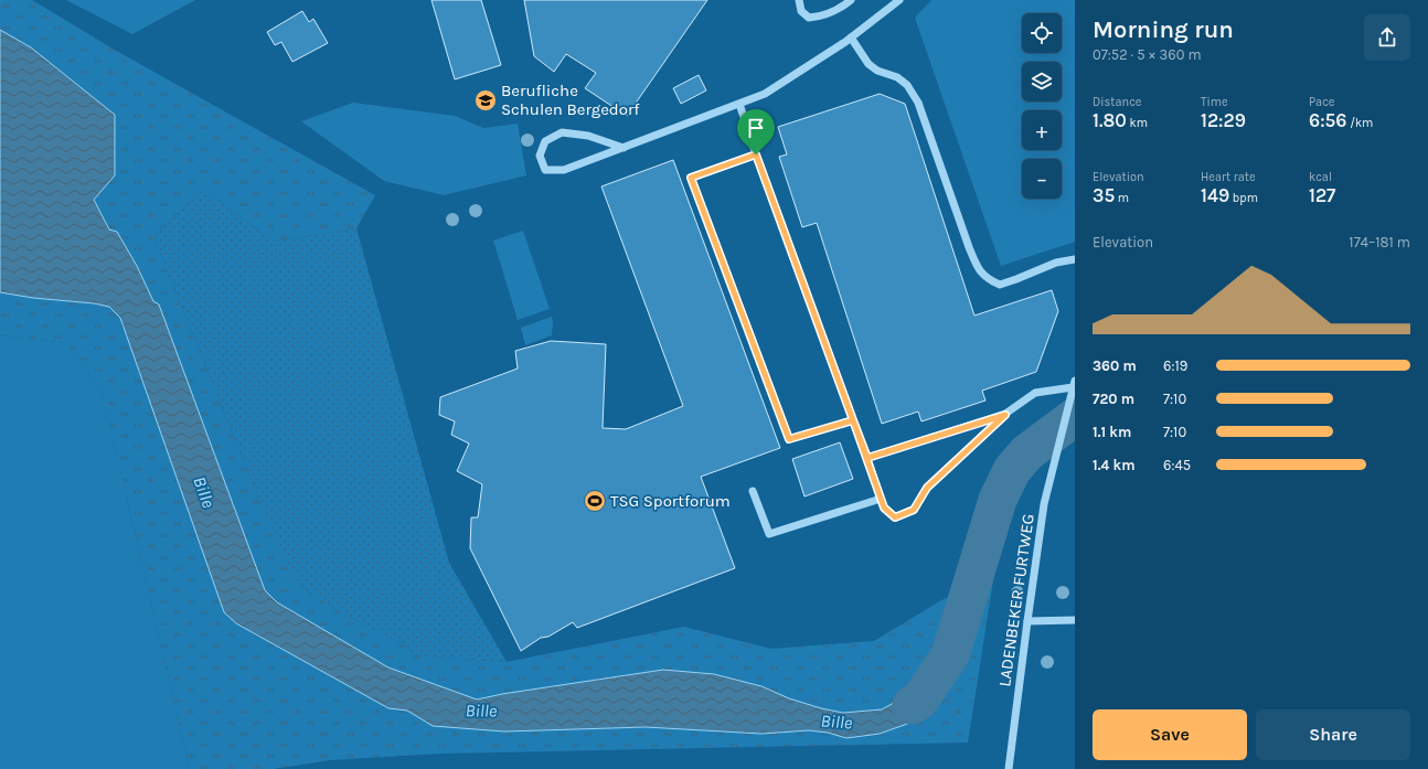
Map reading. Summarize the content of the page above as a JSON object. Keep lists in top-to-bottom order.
{
  "streets": {
    "street": ["LADENBEKER FURTWEG"]
  },
  "water": ["Bille"],
  "places": {
    "school or university": ["Berufliche Schulen Bergedorf"],
    "sports": ["TSG Sportforum"]
  },
  "page": {
    "heading": ["Morning run", "07:52 · 5 × 360 m"],
    "map_buttons": ["+", "−"],
    "stats": [
      ["Distance", "1.80 km"],
      ["Time", "12:29"],
      ["Pace", "6:56 /km"],
      ["Elevation", "35 m"],
      ["Heart rate", "149 bpm"],
      ["kcal", "127"]
    ],
    "chart": ["Elevation", "174–181 m"],
    "list": [
      {
        "name": "360 m",
        "note": "6:19"
      },
      {
        "name": "720 m",
        "note": "7:10"
      },
      {
        "name": "1.1 km",
        "note": "7:10"
      },
      {
        "name": "1.4 km",
        "note": "6:45"
      }
    ],
    "buttons": ["Save", "Share"]
  }
}
